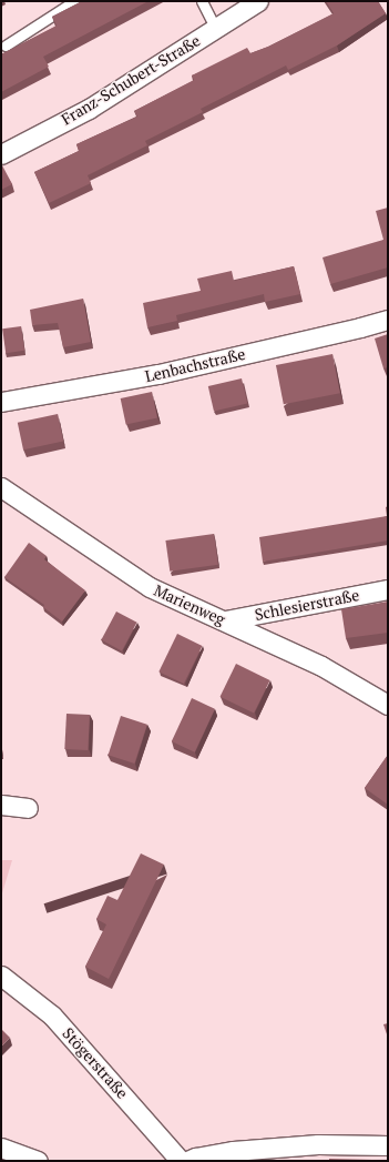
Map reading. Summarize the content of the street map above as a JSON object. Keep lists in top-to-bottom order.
{
  "streets": {
    "street": [
      "Franz-Schubert-Straße",
      "Lenbachstraße",
      "Marienweg",
      "Schlesierstraße",
      "Stögerstraße"
    ]
  },
  "crossings": [
    ["Marienweg", "Schlesierstraße"]
  ]
}
